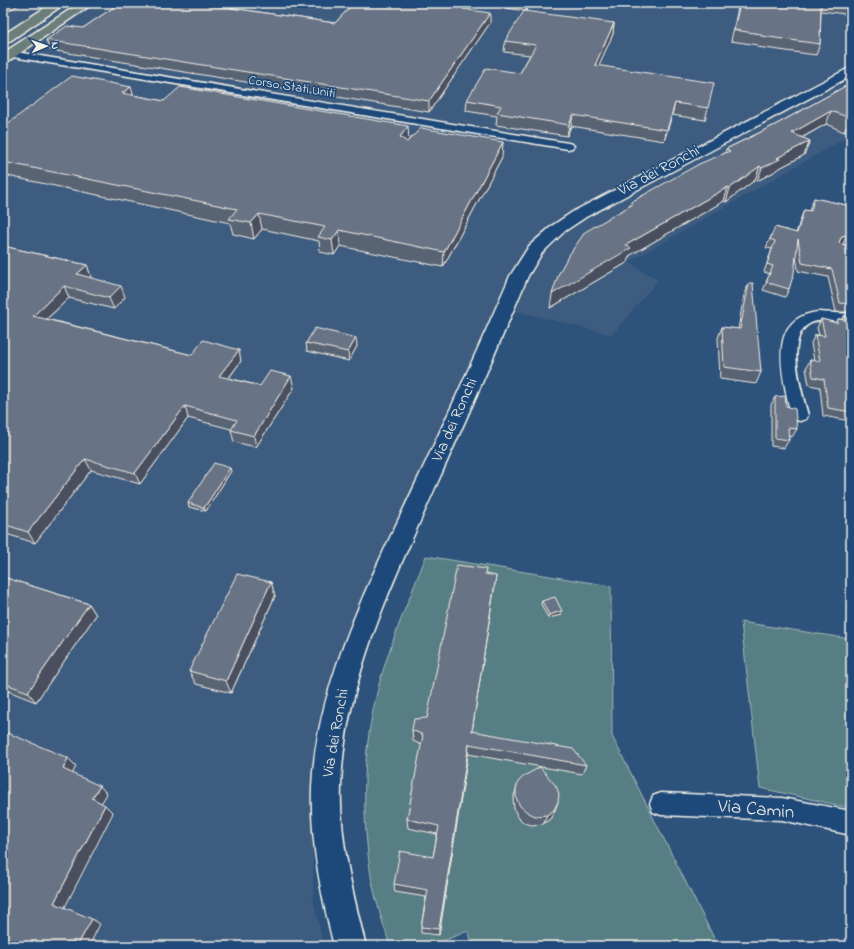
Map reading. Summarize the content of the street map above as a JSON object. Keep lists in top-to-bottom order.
{
  "streets": {
    "main road": ["Corso Stati Uniti"],
    "street": ["Via dei Ronchi", "Via Camin"]
  },
  "north": "right"
}
